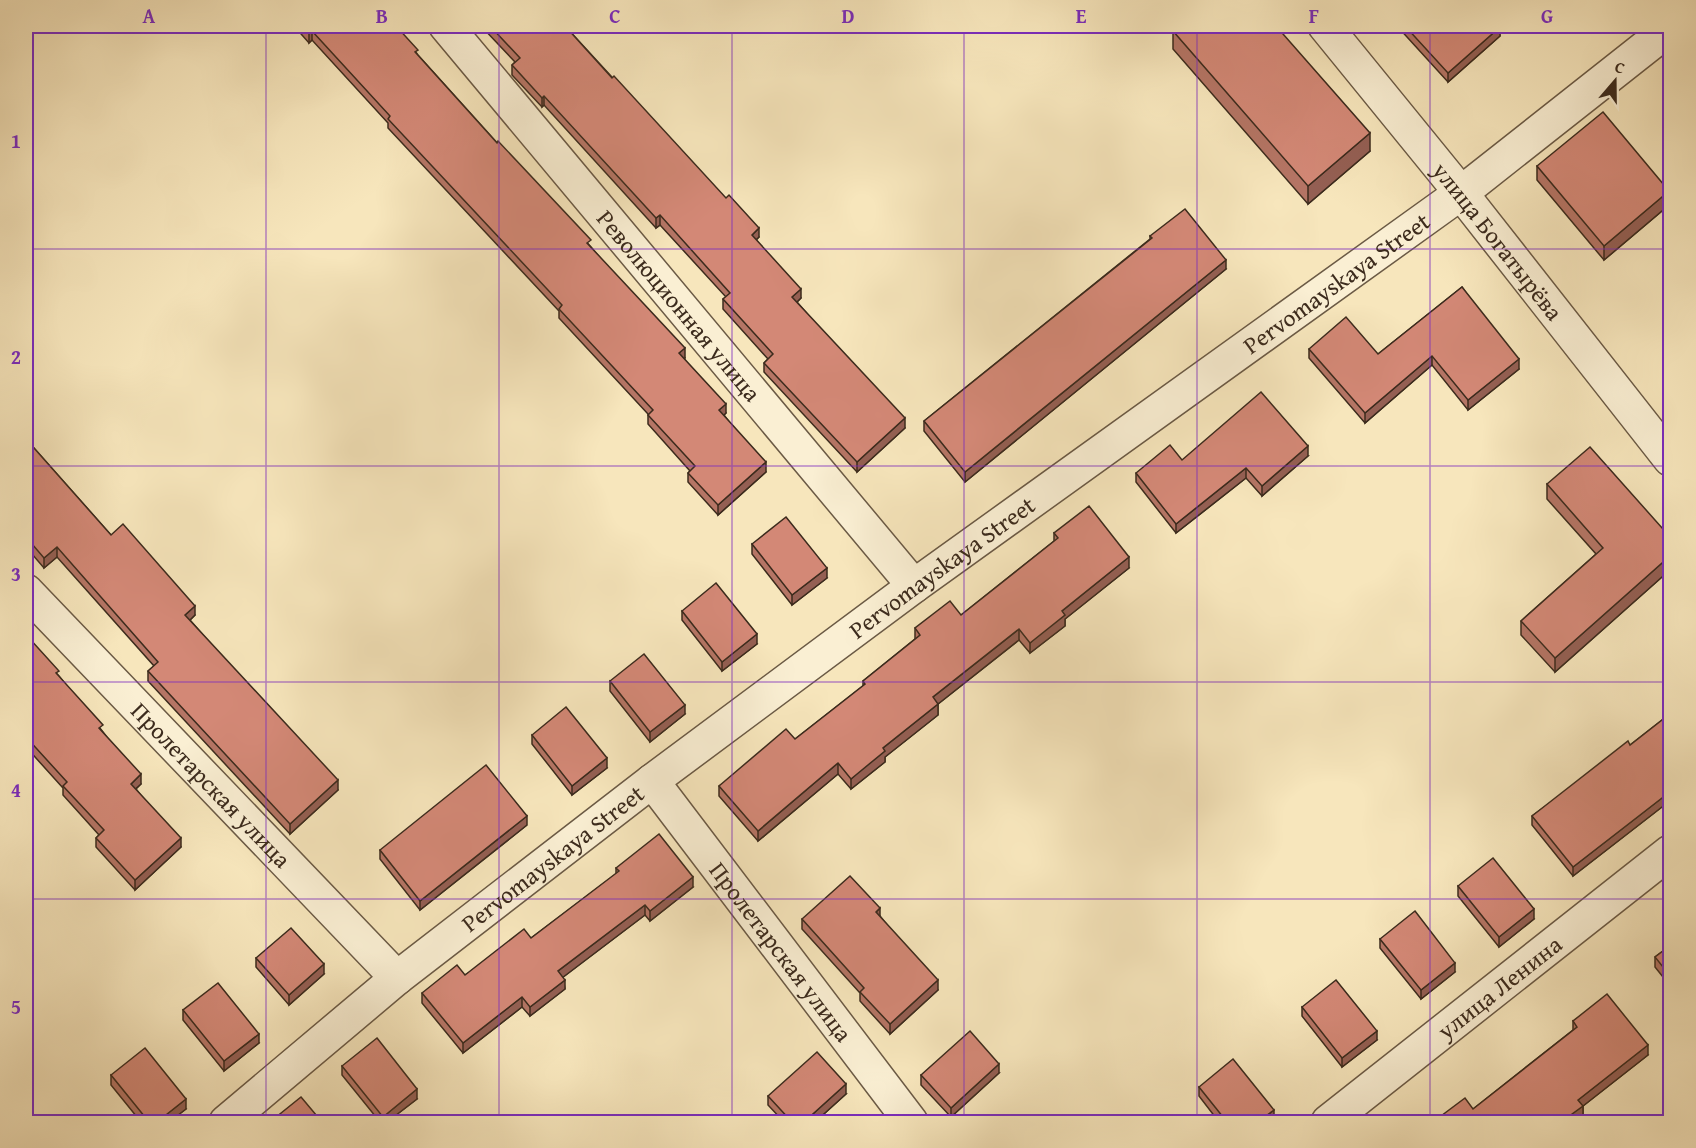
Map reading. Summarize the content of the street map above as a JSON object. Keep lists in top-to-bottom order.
{
  "streets": {
    "street": [
      "улица Богатырёва",
      "Pervomayskaya Street",
      "Революционная улица",
      "Пролетарская улица",
      "улица Ленина"
    ]
  },
  "crossings": [
    ["улица Богатырёва", "Pervomayskaya Street"],
    ["Pervomayskaya Street", "Революционная улица"],
    ["Pervomayskaya Street", "Пролетарская улица"]
  ],
  "north": "top",
  "grid": {
    "columns": [
      "A",
      "B",
      "C",
      "D",
      "E",
      "F",
      "G"
    ],
    "rows": [
      "1",
      "2",
      "3",
      "4",
      "5"
    ]
  }
}
